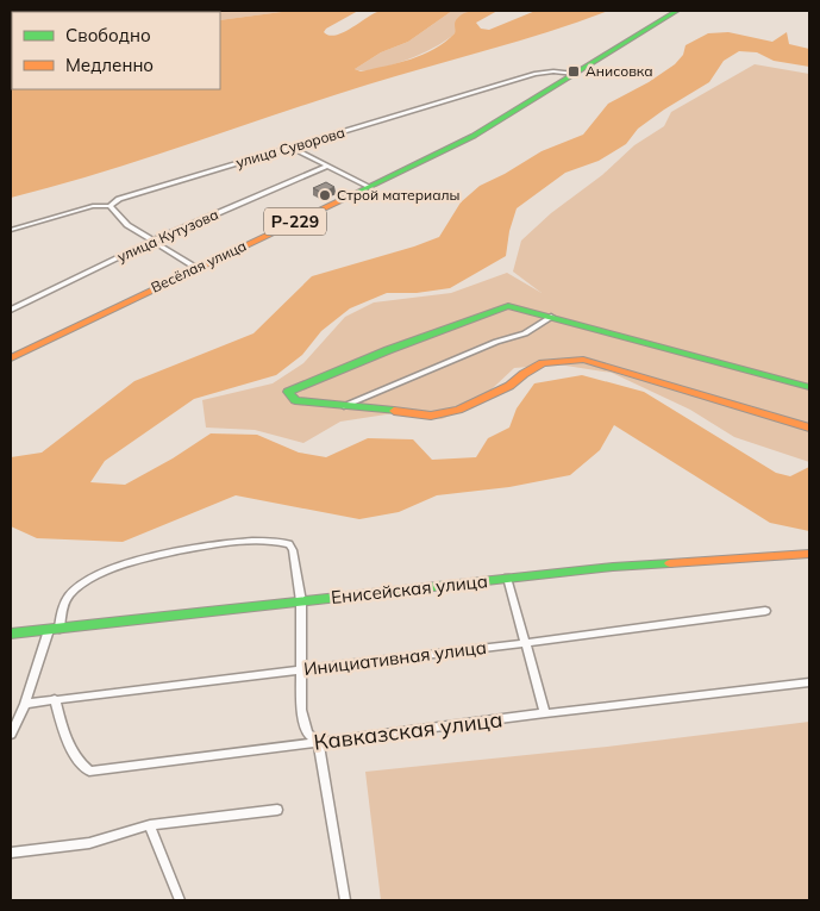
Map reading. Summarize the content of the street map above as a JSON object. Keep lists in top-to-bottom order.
{
  "streets": {
    "street": [
      "улица Суворова",
      "Р-229",
      "улица Кутузова",
      "Весёлая улица",
      "Енисейская улица",
      "Инициативная улица",
      "Кавказская улица"
    ]
  },
  "crossings": [
    ["улица Суворова", "Р-229"],
    ["улица Суворова", "Весёлая улица"],
    ["Р-229", "Весёлая улица"],
    ["Инициативная улица", "Кавказская улица"]
  ],
  "places": {
    "transit": ["Анисовка"],
    "other": ["Строй материалы"]
  },
  "legend": ["Свободно", "Медленно"]
}
